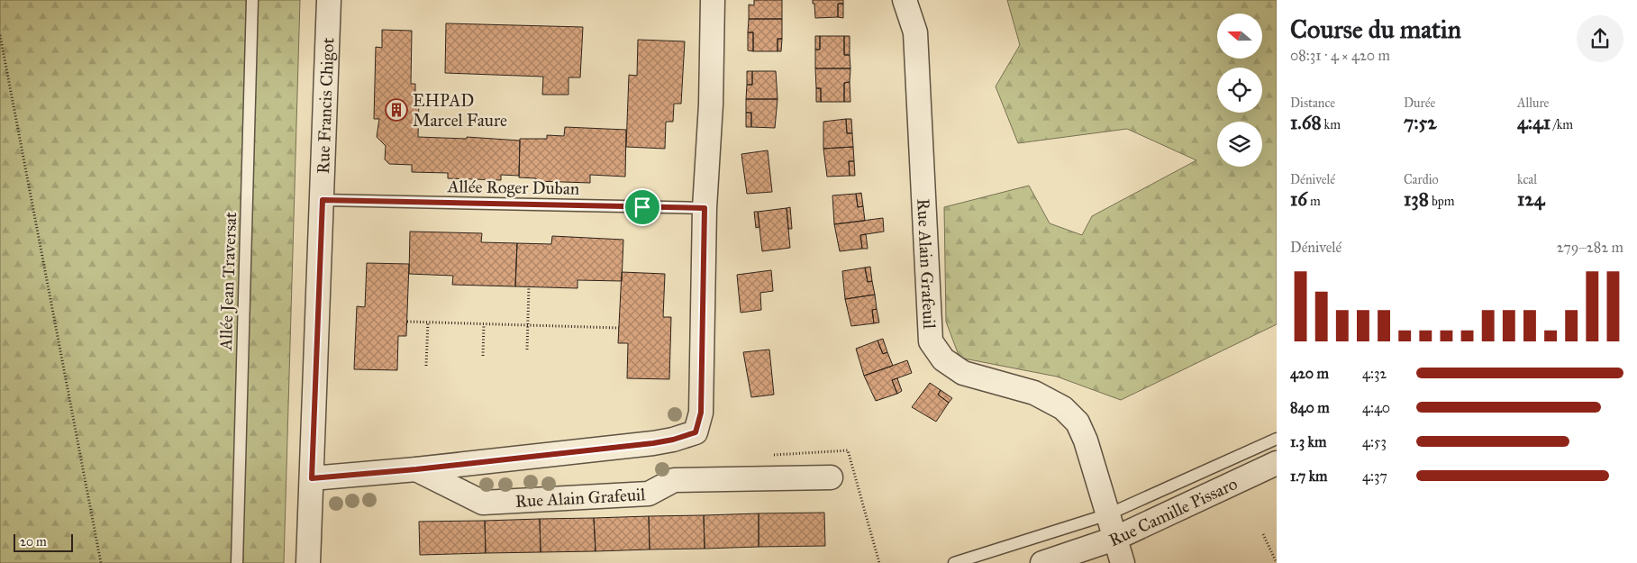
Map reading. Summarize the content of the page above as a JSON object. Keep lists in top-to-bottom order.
{
  "streets": {
    "street": ["Rue Francis Chigot", "Rue Alain Grafeuil", "Rue Camille Pissaro"],
    "lane": ["Allée Roger Duban", "Allée Jean Traversat"]
  },
  "crossings": [
    ["Rue Francis Chigot", "Allée Roger Duban"],
    ["Rue Alain Grafeuil", "Rue Camille Pissaro"]
  ],
  "places": {
    "building": ["EHPAD Marcel Faure"]
  },
  "scale_bar": "20 m",
  "north": "left",
  "page": {
    "heading": ["Course du matin", "08:31 · 4 × 420 m"],
    "stats": [
      ["Distance", "1.68 km"],
      ["Durée", "7:52"],
      ["Allure", "4:41 /km"],
      ["Dénivelé", "16 m"],
      ["Cardio", "138 bpm"],
      ["kcal", "124"]
    ],
    "chart": ["Dénivelé", "279–282 m"],
    "list": [
      {
        "name": "420 m",
        "note": "4:32"
      },
      {
        "name": "840 m",
        "note": "4:40"
      },
      {
        "name": "1.3 km",
        "note": "4:53"
      },
      {
        "name": "1.7 km",
        "note": "4:37"
      }
    ],
    "scale": "20 m"
  }
}
